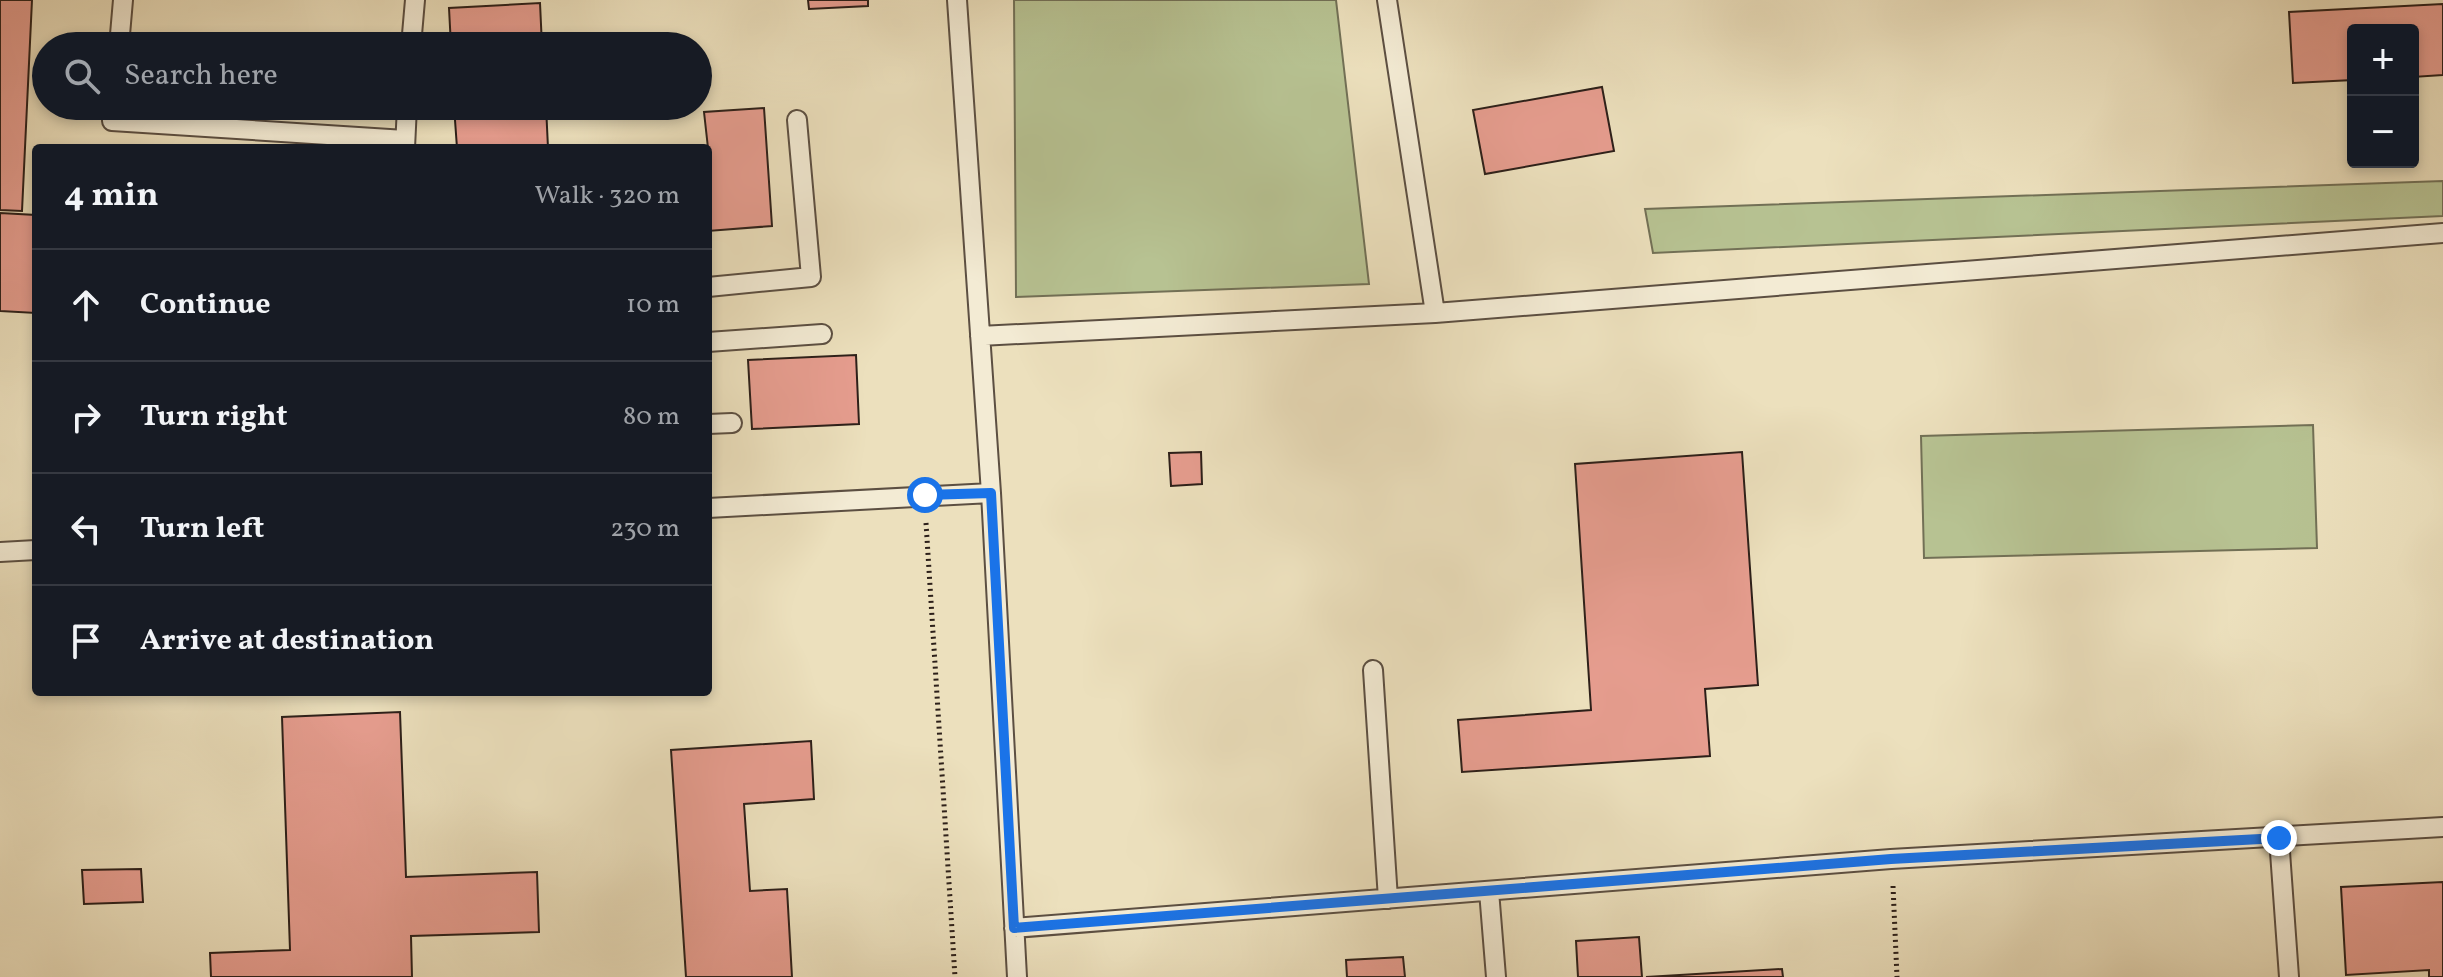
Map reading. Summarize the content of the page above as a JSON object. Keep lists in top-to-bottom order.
{
  "page": {
    "map_buttons": ["+", "−"],
    "search": "Search here",
    "heading": ["4 min", "Walk · 320 m"],
    "list": [
      ["Continue", "10 m"],
      ["Turn right", "80 m"],
      ["Turn left", "230 m"],
      "Arrive at destination"
    ]
  }
}
